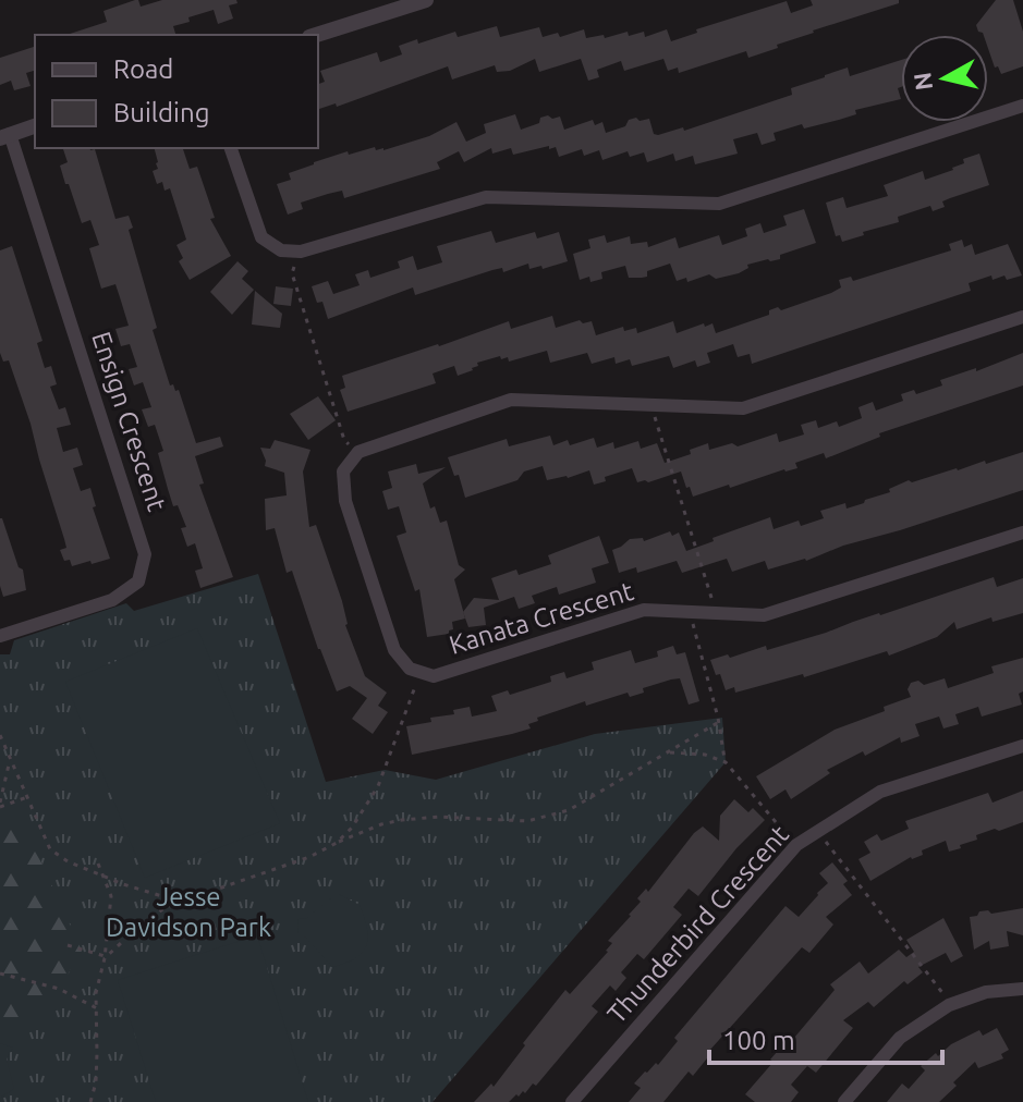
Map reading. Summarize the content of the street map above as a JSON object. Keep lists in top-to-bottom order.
{
  "streets": {
    "street": ["Ensign Crescent", "Kanata Crescent", "Thunderbird Crescent"]
  },
  "parks": ["Jesse Davidson Park"],
  "legend": ["Road", "Building"],
  "scale_bar": "100 m",
  "north": "left"
}
